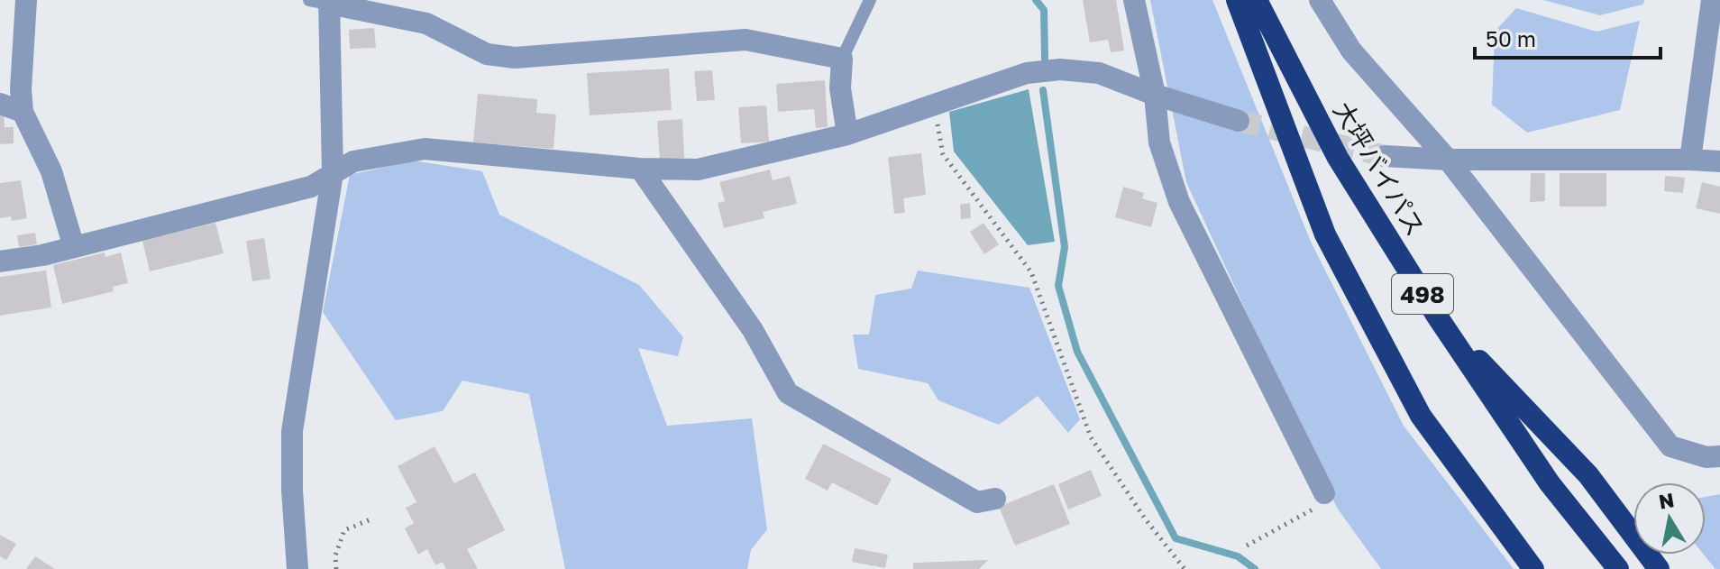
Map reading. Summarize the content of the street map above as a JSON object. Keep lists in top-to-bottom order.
{
  "streets": {
    "highway": ["大坪バイパス", "498"]
  },
  "scale_bar": "50 m",
  "north": "top"
}
